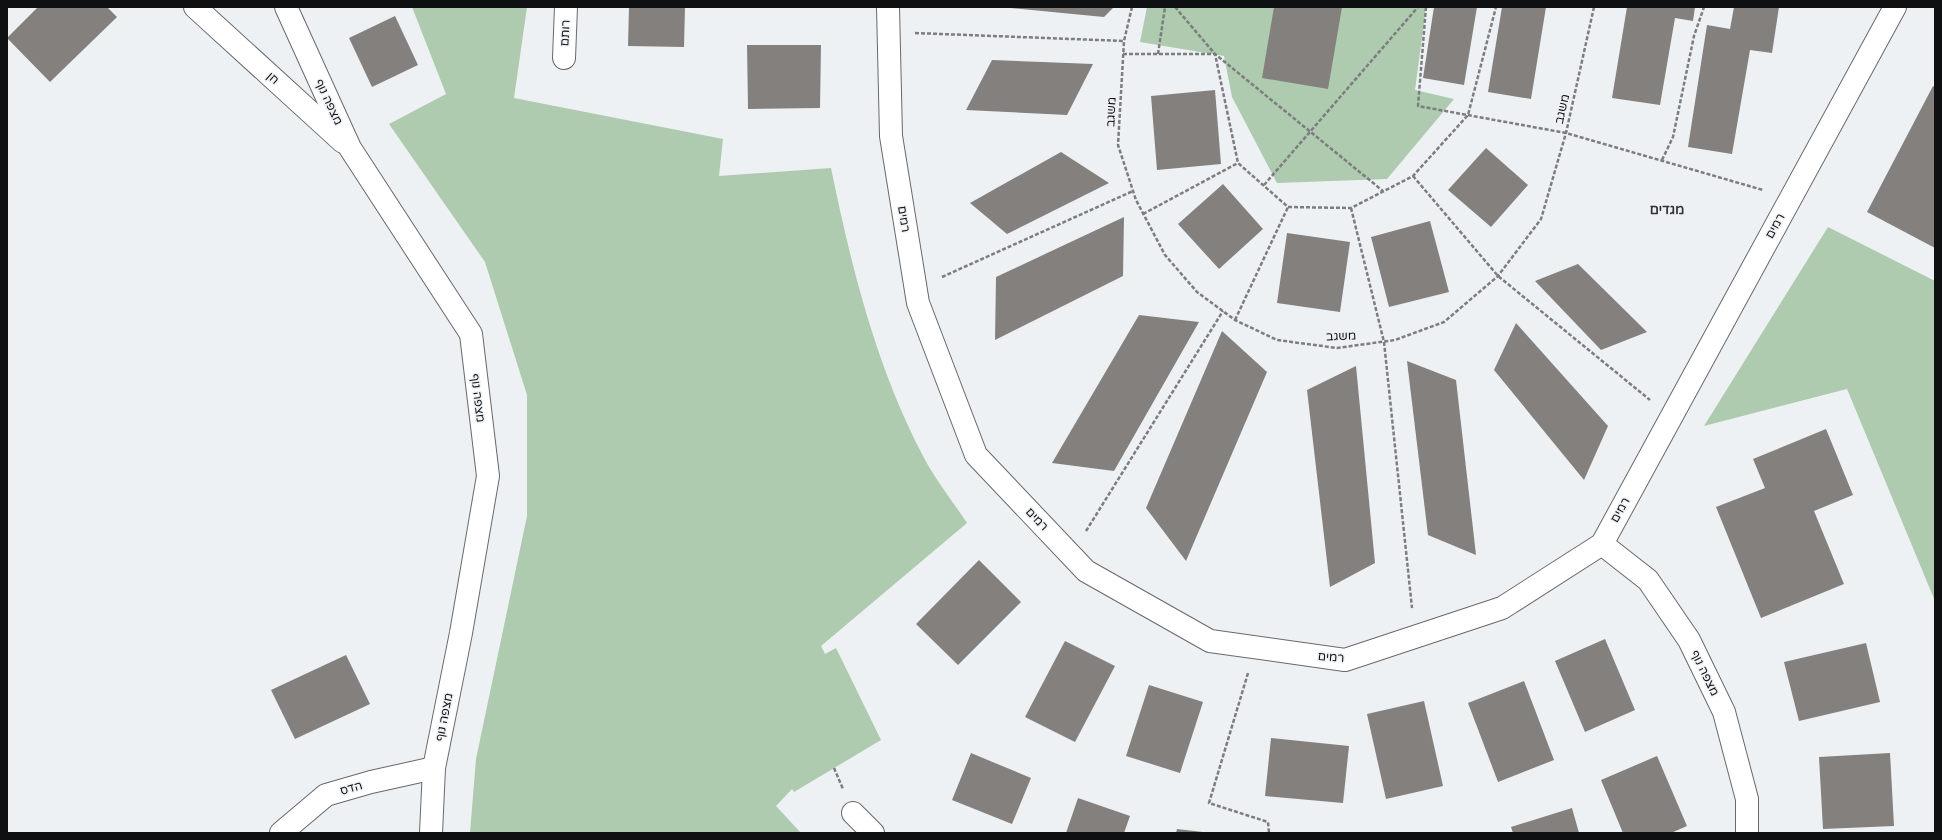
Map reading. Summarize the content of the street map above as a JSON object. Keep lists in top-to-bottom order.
{
  "streets": {
    "street": [
      "רותם",
      "חן",
      "מצפה נוף",
      "רמים",
      "הדס"
    ],
    "path": ["משגב"]
  },
  "crossings": [
    ["חן", "מצפה נוף"],
    ["מצפה נוף", "רמים"],
    ["מצפה נוף", "הדס"]
  ],
  "districts": ["מגדים"]
}
